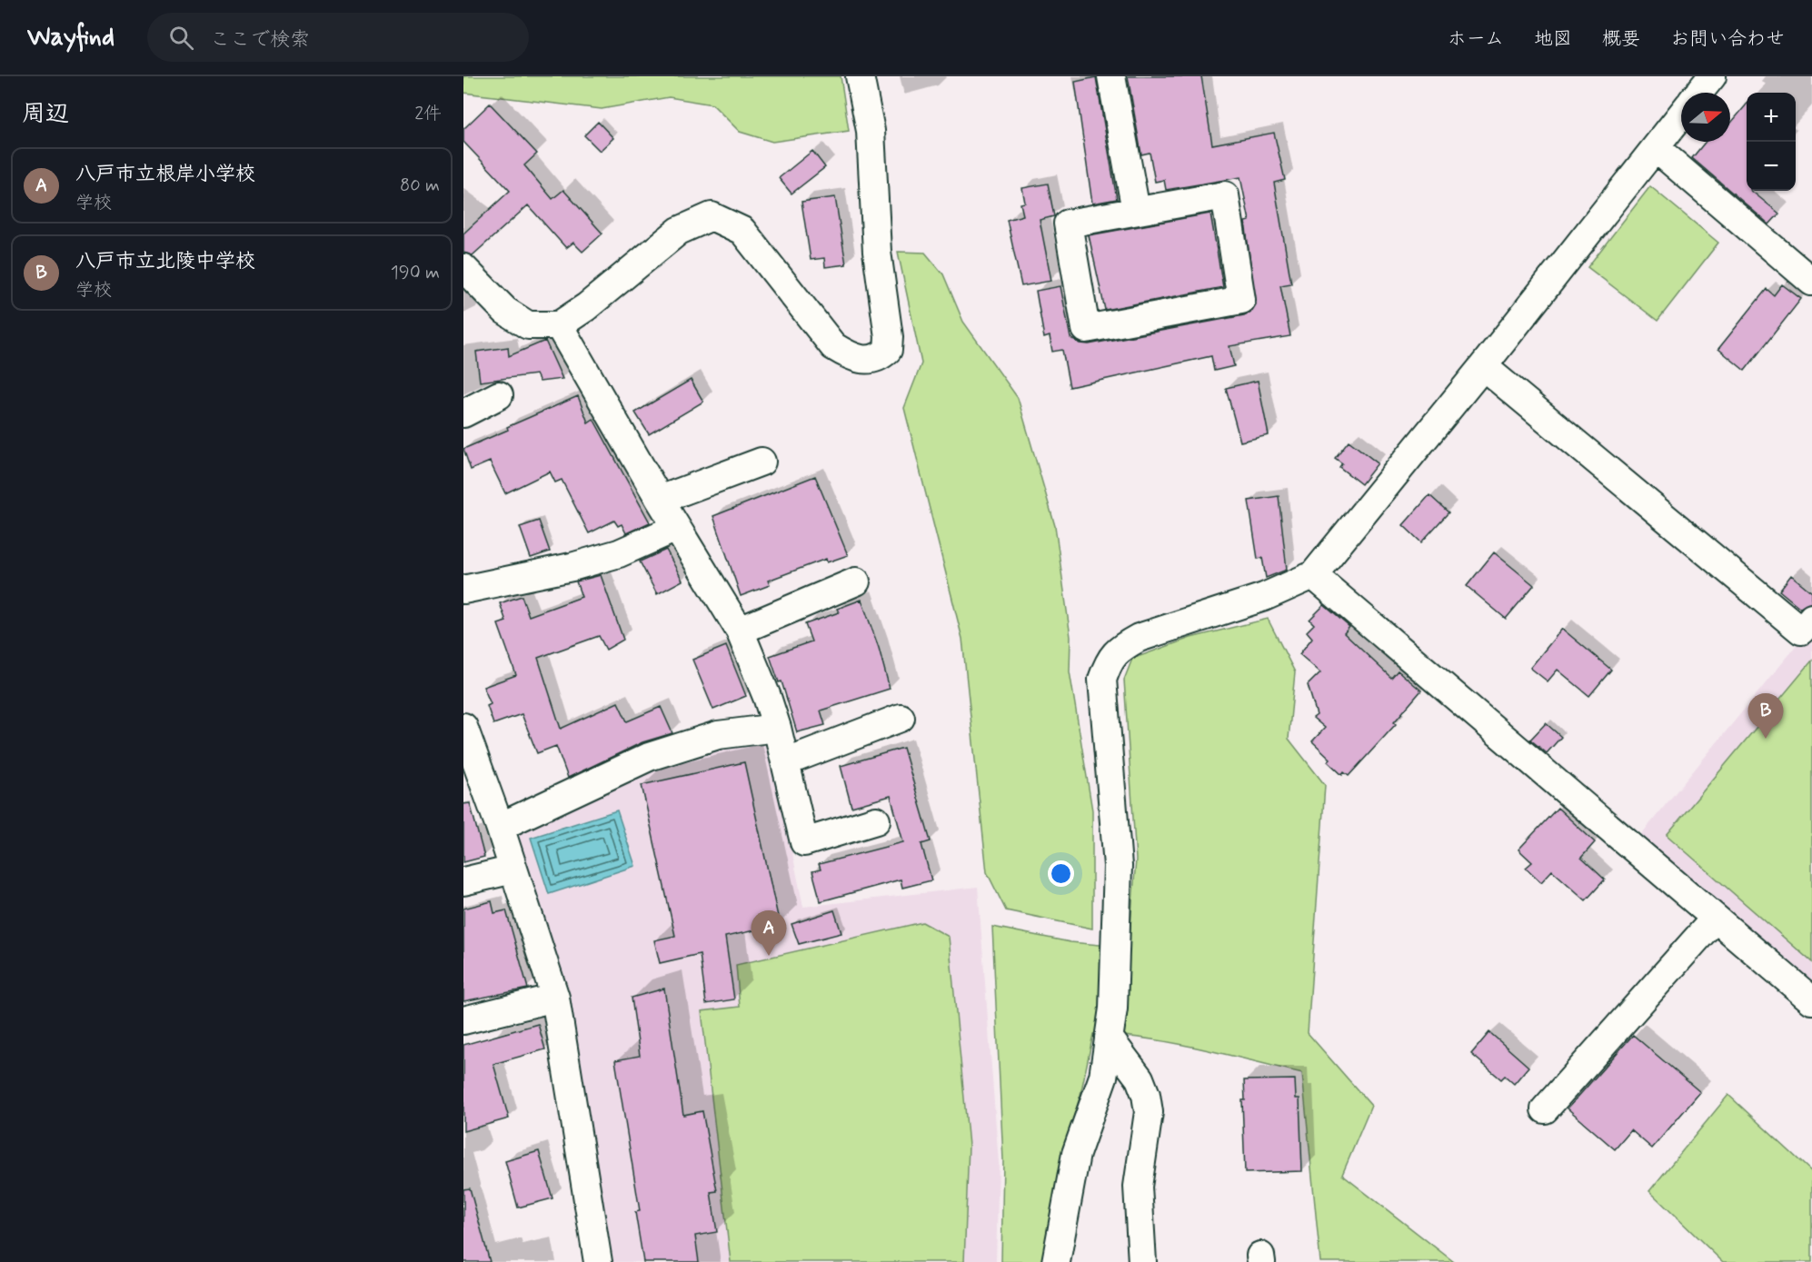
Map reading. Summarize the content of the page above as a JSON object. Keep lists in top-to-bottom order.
{
  "north": "right",
  "page": {
    "header": "Wayfind",
    "search": "ここで検索",
    "nav": [
      "ホーム",
      "地図",
      "概要",
      "お問い合わせ"
    ],
    "heading": ["周辺", "2件"],
    "map_buttons": ["+", "−"],
    "list": [
      {
        "mark": "A",
        "name": "八戸市立根岸小学校",
        "note": "学校",
        "value": "80 m"
      },
      {
        "mark": "B",
        "name": "八戸市立北陵中学校",
        "note": "学校",
        "value": "190 m"
      }
    ],
    "pins": ["B", "A"]
  }
}
